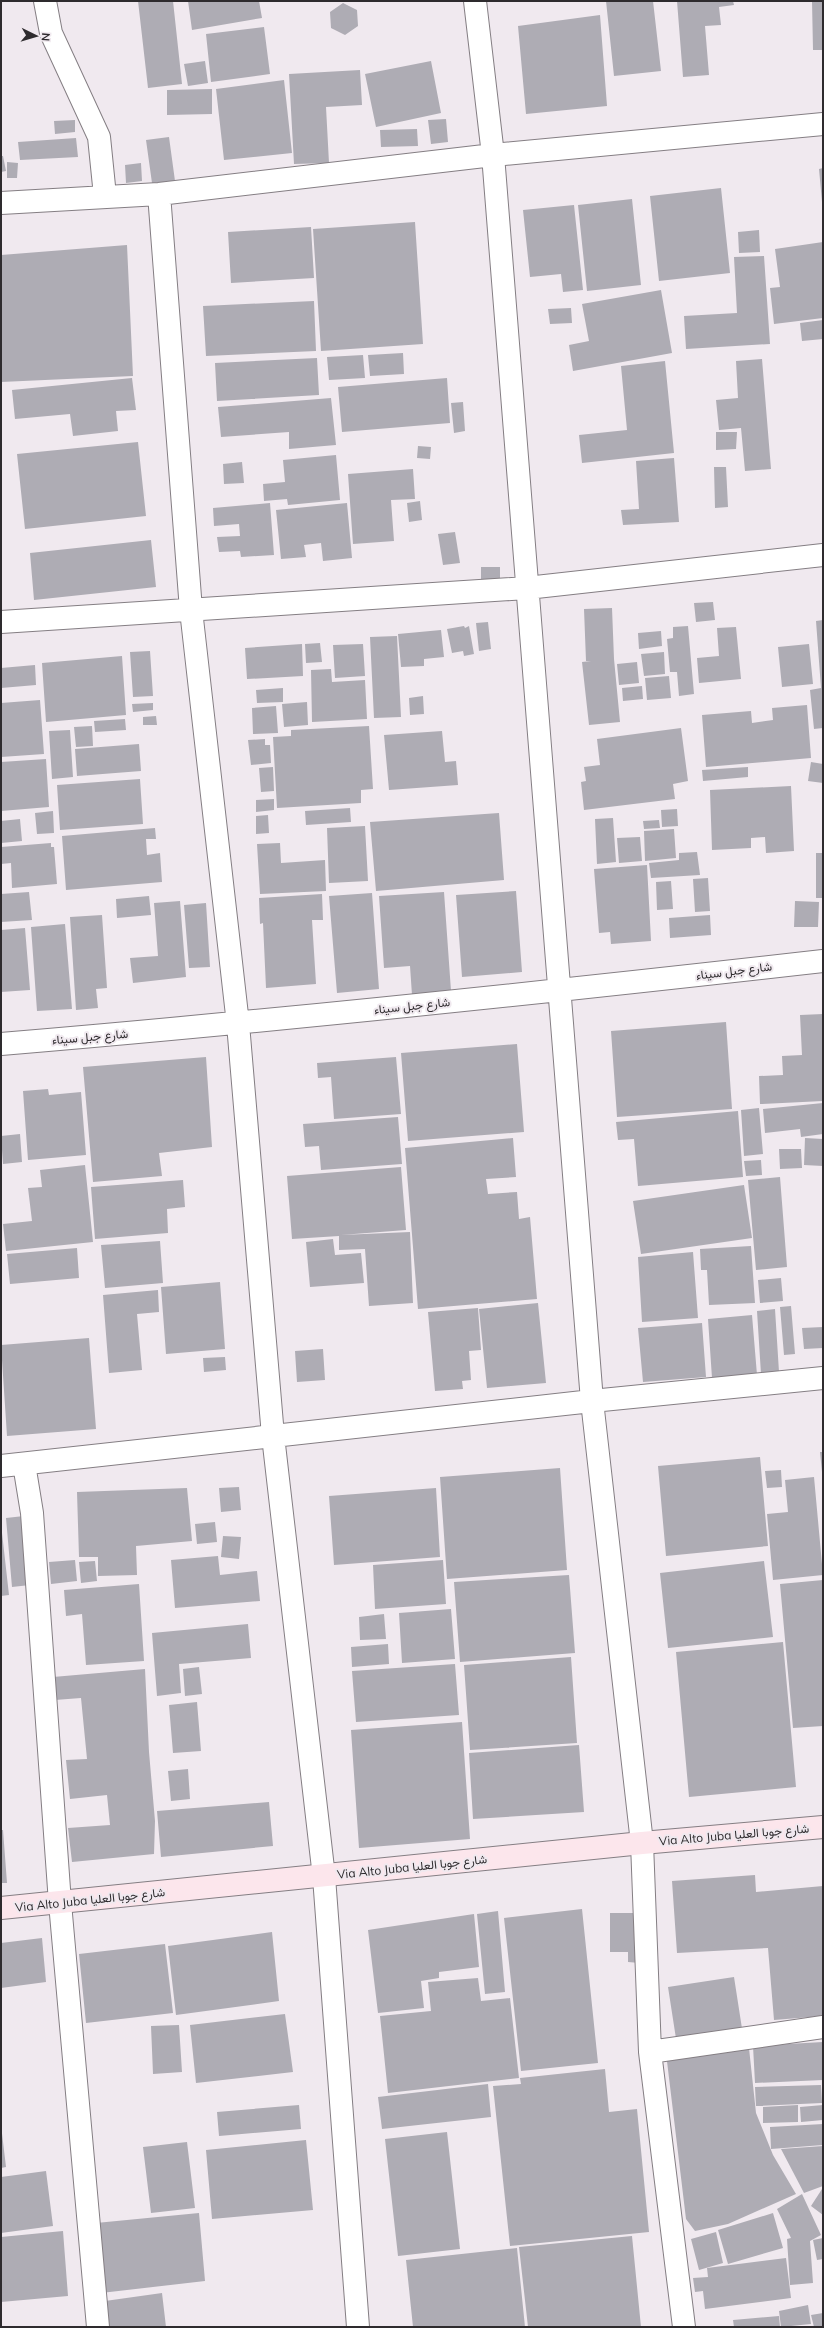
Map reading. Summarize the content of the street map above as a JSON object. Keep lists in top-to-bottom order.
{
  "streets": {
    "street": ["شارع جبل سيناء", "Via Alto Juba شارع جوبا العليا"]
  },
  "north": "right"
}
